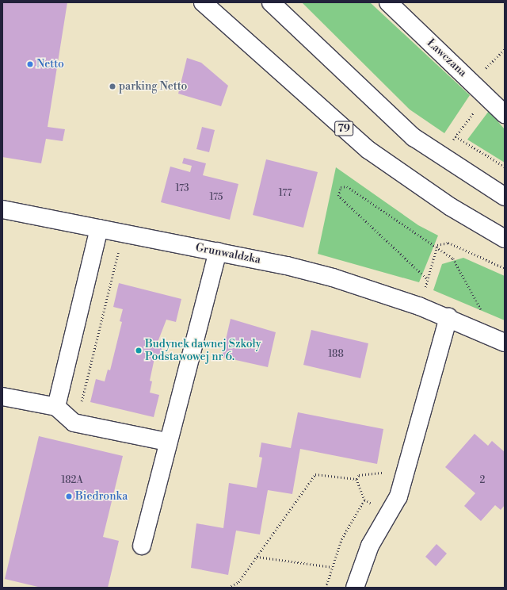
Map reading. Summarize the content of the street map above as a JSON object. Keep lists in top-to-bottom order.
{
  "streets": {
    "street": ["Ławczana", "79", "Grunwaldzka"]
  },
  "places": [
    "Netto",
    "parking Netto",
    "Budynek dawnej Szkoły Podstawowej nr 6.",
    "Biedronka"
  ],
  "house_numbers": [
    "173",
    "177",
    "175",
    "188",
    "182A",
    "2"
  ]
}
